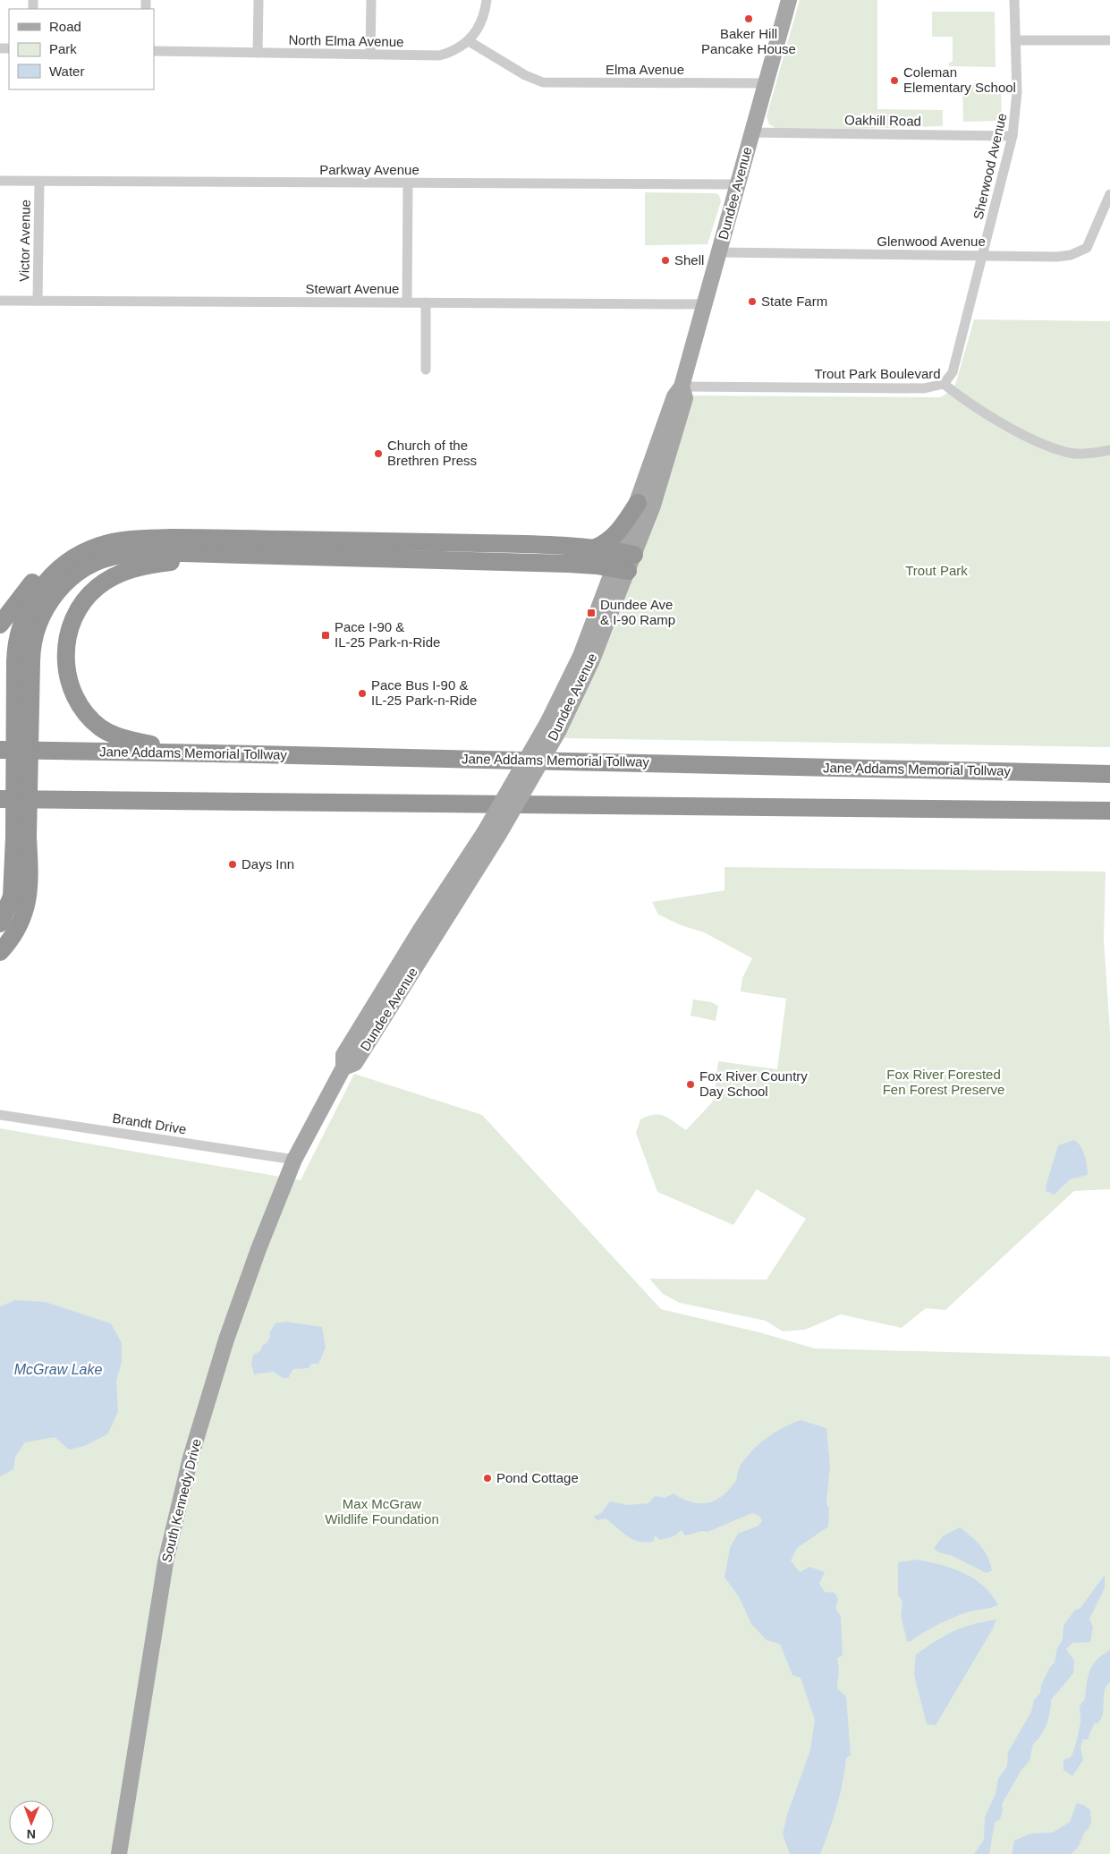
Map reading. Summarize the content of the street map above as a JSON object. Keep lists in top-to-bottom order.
{
  "streets": {
    "highway": ["Jane Addams Memorial Tollway"],
    "main road": ["Dundee Avenue", "South Kennedy Drive"],
    "street": [
      "North Elma Avenue",
      "Elma Avenue",
      "Oakhill Road",
      "Sherwood Avenue",
      "Parkway Avenue",
      "Victor Avenue",
      "Glenwood Avenue",
      "Stewart Avenue",
      "Trout Park Boulevard",
      "Brandt Drive"
    ]
  },
  "crossings": [
    ["North Elma Avenue", "Elma Avenue"],
    ["Elma Avenue", "Dundee Avenue"],
    ["Oakhill Road", "Sherwood Avenue"],
    ["Oakhill Road", "Dundee Avenue"],
    ["Sherwood Avenue", "Glenwood Avenue"],
    ["Sherwood Avenue", "Trout Park Boulevard"],
    ["Parkway Avenue", "Dundee Avenue"],
    ["Parkway Avenue", "Victor Avenue"],
    ["Dundee Avenue", "Glenwood Avenue"],
    ["Dundee Avenue", "Stewart Avenue"],
    ["Dundee Avenue", "Trout Park Boulevard"],
    ["Dundee Avenue", "Brandt Drive"],
    ["Dundee Avenue", "South Kennedy Drive"],
    ["Victor Avenue", "Stewart Avenue"],
    ["Brandt Drive", "South Kennedy Drive"]
  ],
  "water": ["McGraw Lake"],
  "parks": ["Trout Park", "Fox River Forested Fen Forest Preserve", "Max McGraw Wildlife Foundation"],
  "places": {
    "other": [
      "Baker Hill Pancake House",
      "Coleman Elementary School",
      "Shell",
      "State Farm",
      "Church of the Brethren Press",
      "Pace Bus I-90 & IL-25 Park-n-Ride",
      "Days Inn",
      "Fox River Country Day School",
      "Pond Cottage"
    ],
    "transit": ["Dundee Ave & I-90 Ramp", "Pace I-90 & IL-25 Park-n-Ride"]
  },
  "legend": ["Road", "Park", "Water"],
  "north": "bottom"
}
